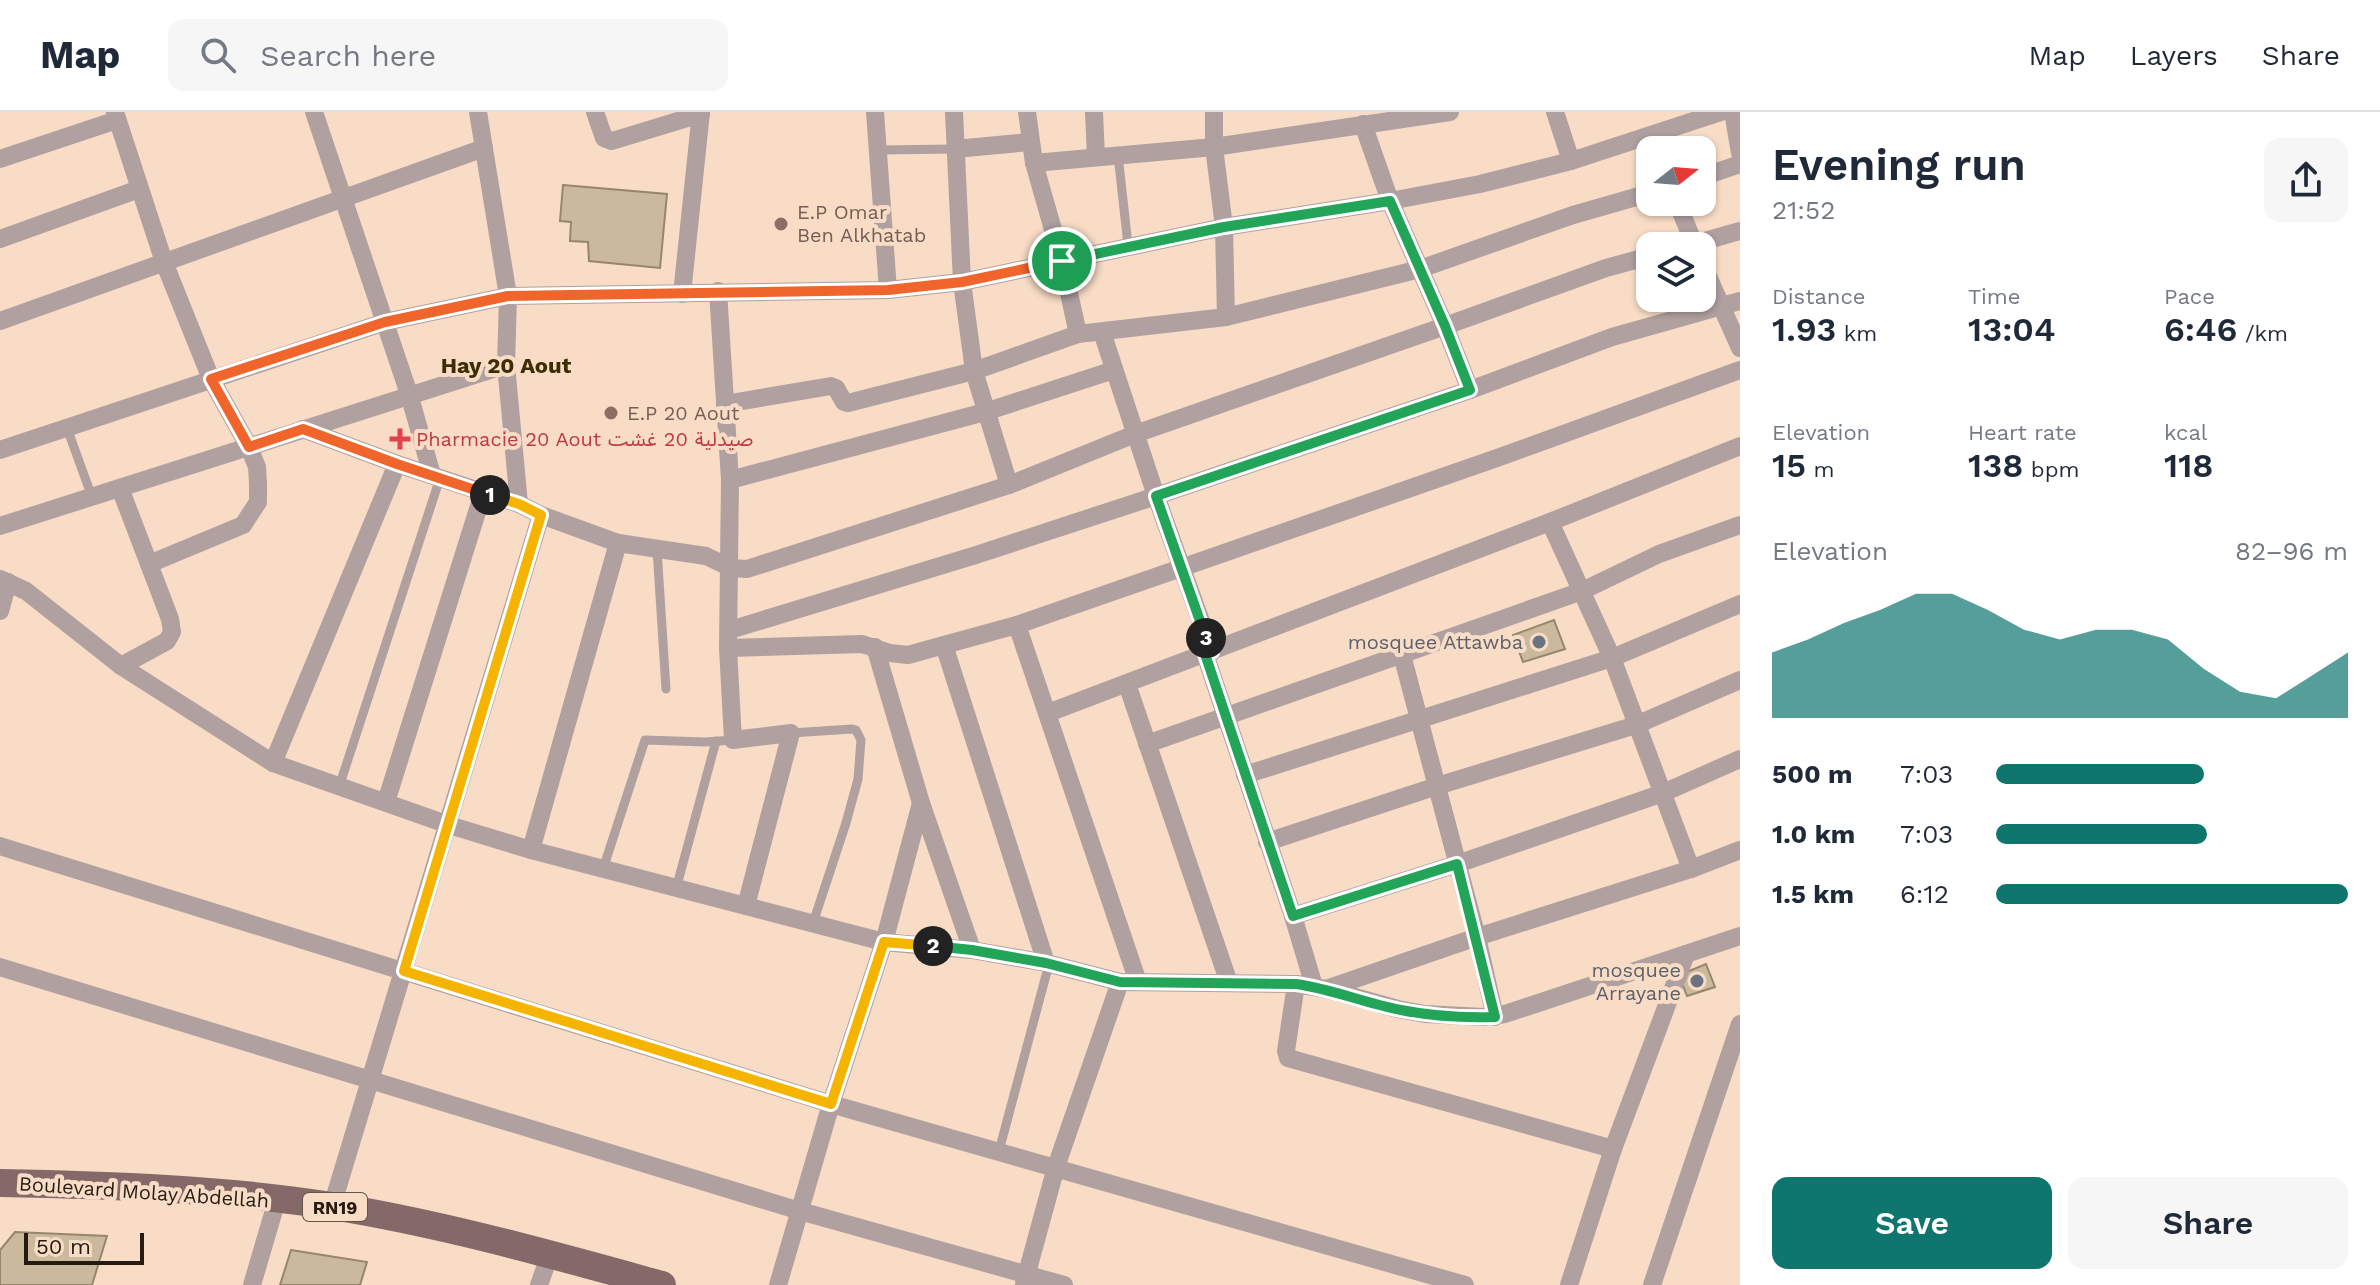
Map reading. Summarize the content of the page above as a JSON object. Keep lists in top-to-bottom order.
{
  "streets": {
    "main road": ["Boulevard Molay Abdellah", "RN19"]
  },
  "districts": ["Hay 20 Aout"],
  "places": {
    "other": [
      "E.P Omar Ben Alkhatab",
      "E.P 20 Aout",
      "mosquee Attawba",
      "mosquee Arrayane"
    ],
    "health": ["Pharmacie 20 Aout صيدلية 20 غشت"]
  },
  "scale_bar": "50 m",
  "north": "right",
  "page": {
    "header": "Map",
    "search": "Search here",
    "nav": ["Map", "Layers", "Share"],
    "heading": ["Evening run", "21:52"],
    "stats": [
      ["Distance", "1.93 km"],
      ["Time", "13:04"],
      ["Pace", "6:46 /km"],
      ["Elevation", "15 m"],
      ["Heart rate", "138 bpm"],
      ["kcal", "118"]
    ],
    "pins": ["1", "3", "2"],
    "chart": ["Elevation", "82–96 m"],
    "list": [
      {
        "name": "500 m",
        "note": "7:03"
      },
      {
        "name": "1.0 km",
        "note": "7:03"
      },
      {
        "name": "1.5 km",
        "note": "6:12"
      }
    ],
    "buttons": ["Save", "Share"],
    "scale": "50 m"
  }
}
